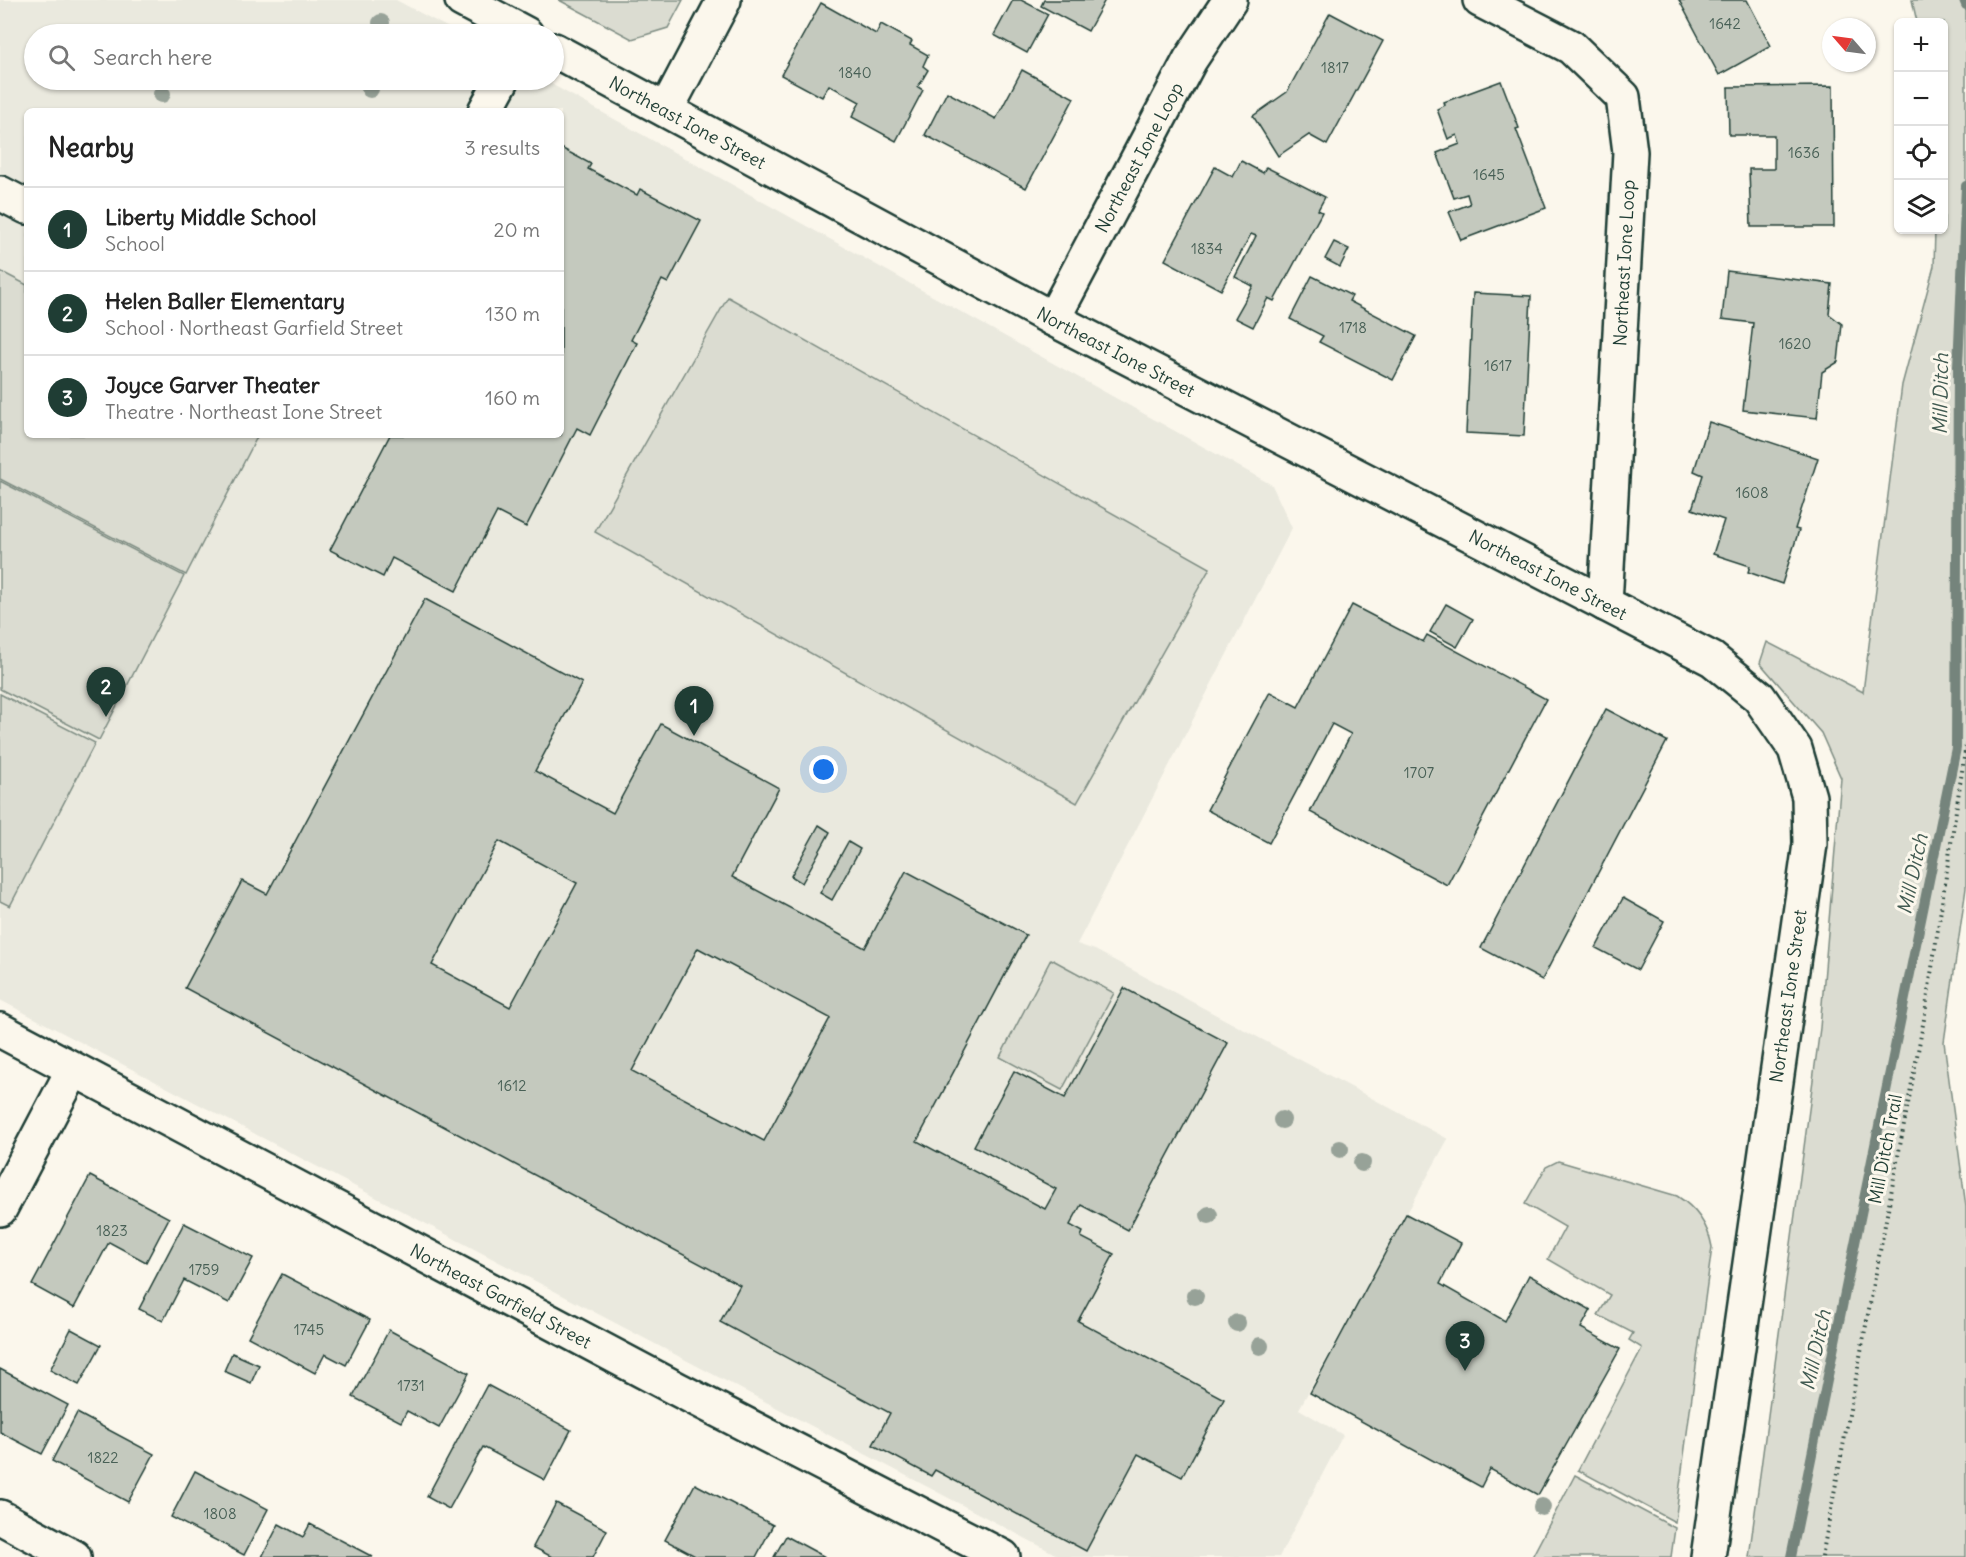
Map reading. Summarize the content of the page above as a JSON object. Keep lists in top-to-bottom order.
{
  "streets": {
    "street": ["Northeast Ione Street", "Northeast Ione Loop", "Northeast Garfield Street"],
    "path": ["Mill Ditch Trail"]
  },
  "crossings": [
    ["Northeast Ione Street", "Northeast Ione Loop"]
  ],
  "water": ["Mill Ditch"],
  "house_numbers": [
    "1642",
    "1817",
    "1840",
    "1636",
    "1645",
    "1834",
    "1718",
    "1620",
    "1617",
    "1608",
    "1707",
    "1612",
    "1823",
    "1759",
    "1745",
    "1731",
    "1822",
    "1808"
  ],
  "north": "top left",
  "page": {
    "map_buttons": ["+", "−"],
    "search": "Search here",
    "heading": ["Nearby", "3 results"],
    "list": [
      {
        "mark": "1",
        "name": "Liberty Middle School",
        "note": "School",
        "value": "20 m"
      },
      {
        "mark": "2",
        "name": "Helen Baller Elementary",
        "note": "School · Northeast Garfield Street",
        "value": "130 m"
      },
      {
        "mark": "3",
        "name": "Joyce Garver Theater",
        "note": "Theatre · Northeast Ione Street",
        "value": "160 m"
      }
    ],
    "pins": ["2", "1", "3"]
  }
}
